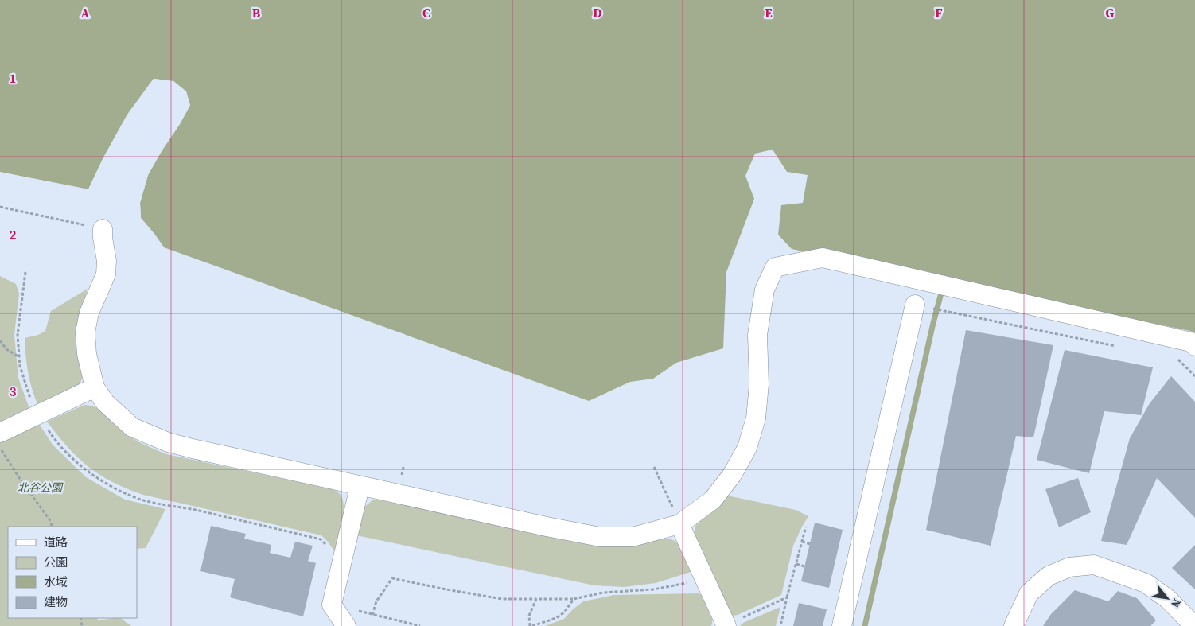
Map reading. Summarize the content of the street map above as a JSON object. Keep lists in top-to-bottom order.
{
  "parks": ["北谷公園"],
  "legend": [
    "道路",
    "公園",
    "水域",
    "建物"
  ],
  "north": "bottom right",
  "grid": {
    "columns": [
      "A",
      "B",
      "C",
      "D",
      "E",
      "F",
      "G"
    ],
    "rows": ["1", "2", "3"]
  }
}
